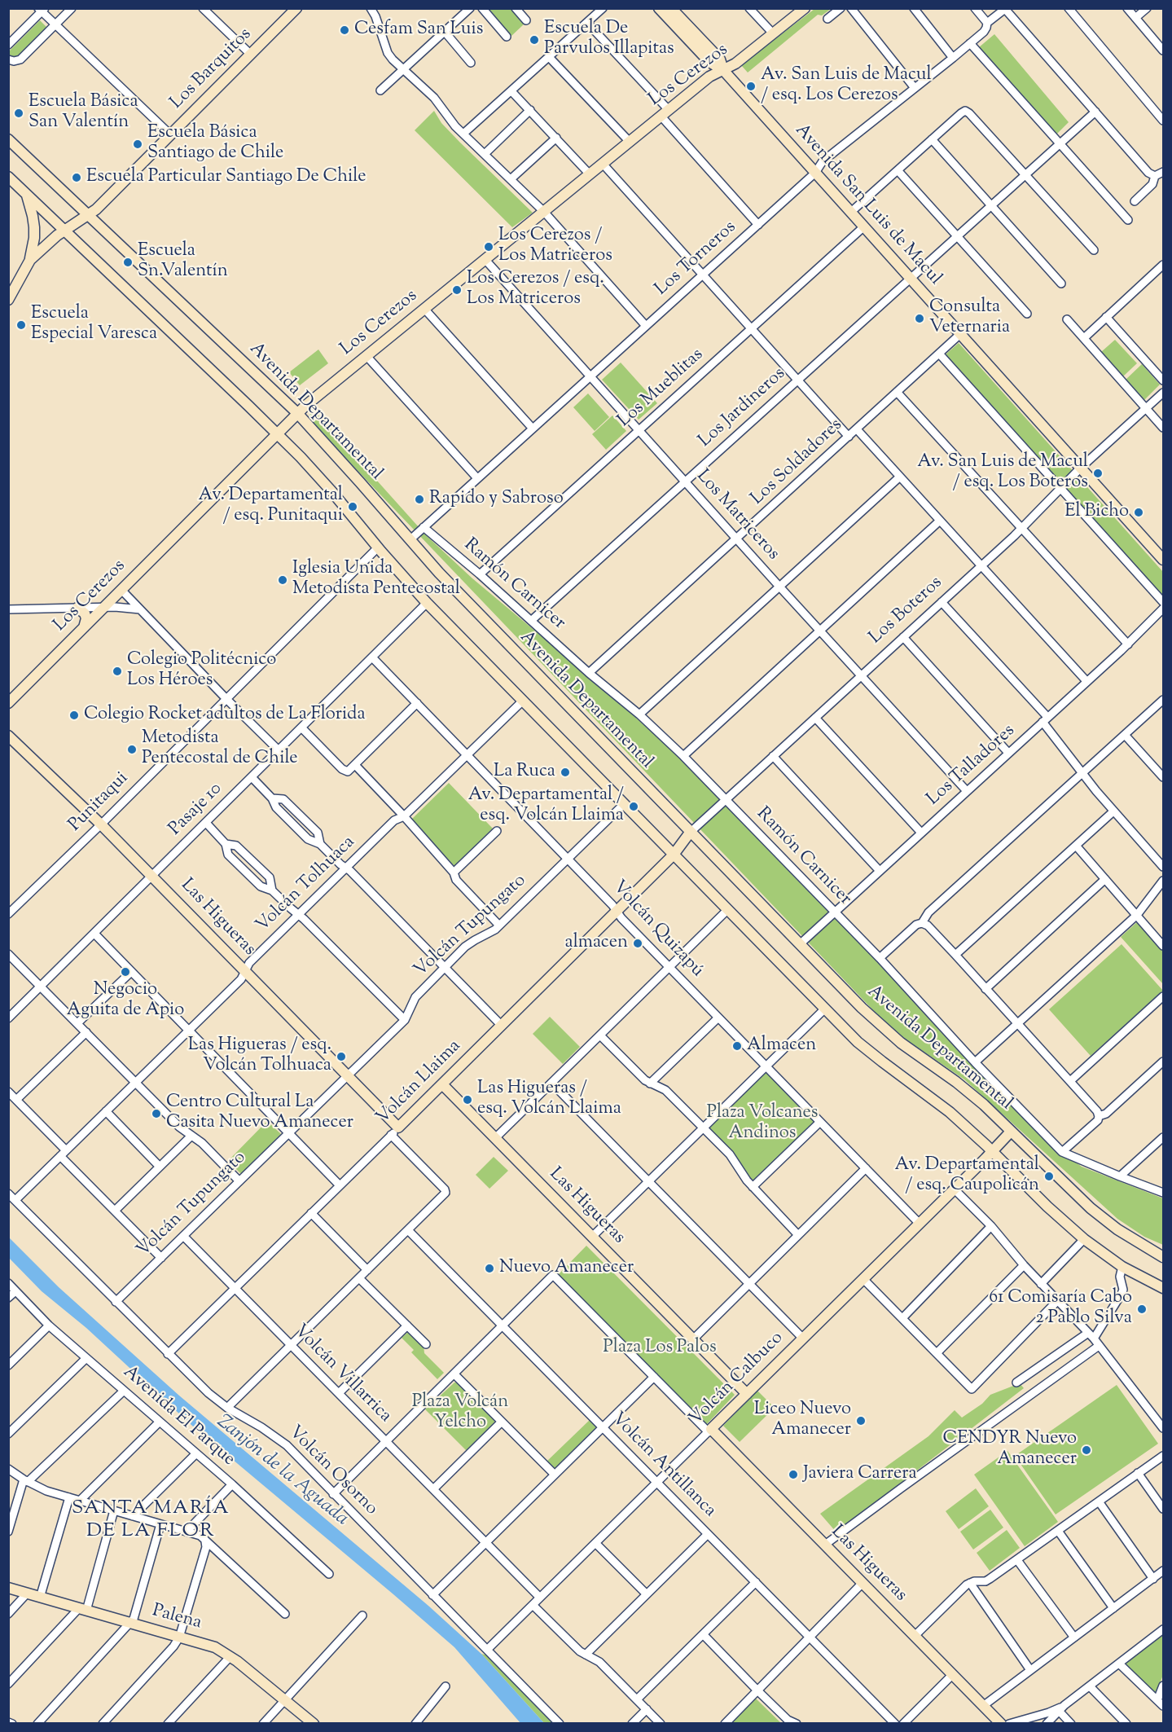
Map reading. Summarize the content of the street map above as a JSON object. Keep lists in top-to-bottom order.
{
  "streets": {
    "street": [
      "Los Barquitos",
      "Los Cerezos",
      "Avenida San Luis de Macul",
      "Los Torneros",
      "Los Mueblitas",
      "Los Jardineros",
      "Avenida Departamental",
      "Los Soldadores",
      "Los Matriceros",
      "Ramón Carnicer",
      "Los Boteros",
      "Los Talladores",
      "Punitaqui",
      "Pasaje 10",
      "Volcán Tolhuaca",
      "Las Higueras",
      "Volcán Tupungato",
      "Volcán Quizapú",
      "Volcán Llaima",
      "Volcán Villarrica",
      "Volcán Calbuco",
      "Avenida El Parque",
      "Volcán Antillanca",
      "Volcán Osorno",
      "Palena"
    ]
  },
  "crossings": [
    ["Los Barquitos", "Avenida Departamental"],
    ["Los Cerezos", "Avenida San Luis de Macul"],
    ["Los Cerezos", "Avenida Departamental"],
    ["Los Cerezos", "Los Matriceros"],
    ["Avenida San Luis de Macul", "Los Torneros"],
    ["Avenida San Luis de Macul", "Los Mueblitas"],
    ["Avenida San Luis de Macul", "Los Jardineros"],
    ["Avenida San Luis de Macul", "Los Soldadores"],
    ["Avenida San Luis de Macul", "Los Boteros"],
    ["Los Torneros", "Avenida Departamental"],
    ["Los Torneros", "Los Matriceros"],
    ["Los Torneros", "Ramón Carnicer"],
    ["Los Mueblitas", "Los Matriceros"],
    ["Los Mueblitas", "Ramón Carnicer"],
    ["Los Jardineros", "Los Matriceros"],
    ["Los Jardineros", "Ramón Carnicer"],
    ["Avenida Departamental", "Los Boteros"],
    ["Avenida Departamental", "Los Talladores"],
    ["Avenida Departamental", "Volcán Calbuco"],
    ["Los Soldadores", "Los Matriceros"],
    ["Los Soldadores", "Ramón Carnicer"],
    ["Los Matriceros", "Los Boteros"],
    ["Los Matriceros", "Los Talladores"],
    ["Ramón Carnicer", "Los Boteros"],
    ["Ramón Carnicer", "Los Talladores"],
    ["Los Boteros", "Volcán Llaima"],
    ["Punitaqui", "Las Higueras"],
    ["Pasaje 10", "Las Higueras"],
    ["Pasaje 10", "Volcán Quizapú"],
    ["Volcán Tolhuaca", "Las Higueras"],
    ["Volcán Tolhuaca", "Volcán Quizapú"],
    ["Volcán Tolhuaca", "Volcán Osorno"],
    ["Las Higueras", "Volcán Tupungato"],
    ["Las Higueras", "Volcán Llaima"],
    ["Las Higueras", "Volcán Calbuco"],
    ["Volcán Tupungato", "Volcán Quizapú"],
    ["Volcán Tupungato", "Volcán Villarrica"],
    ["Volcán Tupungato", "Volcán Osorno"],
    ["Volcán Quizapú", "Volcán Llaima"],
    ["Volcán Quizapú", "Volcán Calbuco"],
    ["Volcán Llaima", "Volcán Villarrica"],
    ["Volcán Llaima", "Volcán Osorno"],
    ["Volcán Villarrica", "Volcán Calbuco"],
    ["Volcán Calbuco", "Volcán Antillanca"],
    ["Volcán Calbuco", "Volcán Osorno"]
  ],
  "districts": ["SANTA MARÍA DE LA FLOR"],
  "water": ["Zanjón de la Aguada"],
  "parks": ["Plaza Volcanes Andinos", "Plaza Los Palos", "Plaza Volcán Yelcho"],
  "places": [
    "Cesfam San Luis",
    "Escuela De Parvulos Illapitas",
    "Av. San Luis de Macul / esq. Los Cerezos",
    "Escuela Básica San Valentín",
    "Escuela Básica Santiago de Chile",
    "Escuela Particular Santiago De Chile",
    "Los Cerezos / Los Matriceros",
    "Escuela Sn.Valentín",
    "Los Cerezos / esq. Los Matriceros",
    "Consulta Veternaria",
    "Escuela Especial Varesca",
    "Av. San Luis de Macul / esq. Los Boteros",
    "Rapido y Sabroso",
    "Av. Departamental / esq. Punitaqui",
    "El Bicho",
    "Iglesia Unida Metodista Pentecostal",
    "Colegio Politécnico Los Héroes",
    "Colegio Rocket adultos de La Florida",
    "Metodista Pentecostal de Chile",
    "La Ruca",
    "Av. Departamental / esq. Volcán Llaima",
    "almacen",
    "Negocio Aguita de Apio",
    "Almacen",
    "Las Higueras / esq. Volcán Tolhuaca",
    "Las Higueras / esq. Volcán Llaima",
    "Centro Cultural La Casita Nuevo Amanecer",
    "Av. Departamental / esq. Caupolicán",
    "Nuevo Amanecer",
    "61 Comisaría Cabo 2 Pablo Silva",
    "Liceo Nuevo Amanecer",
    "CENDYR Nuevo Amanecer",
    "Javiera Carrera"
  ]
}
